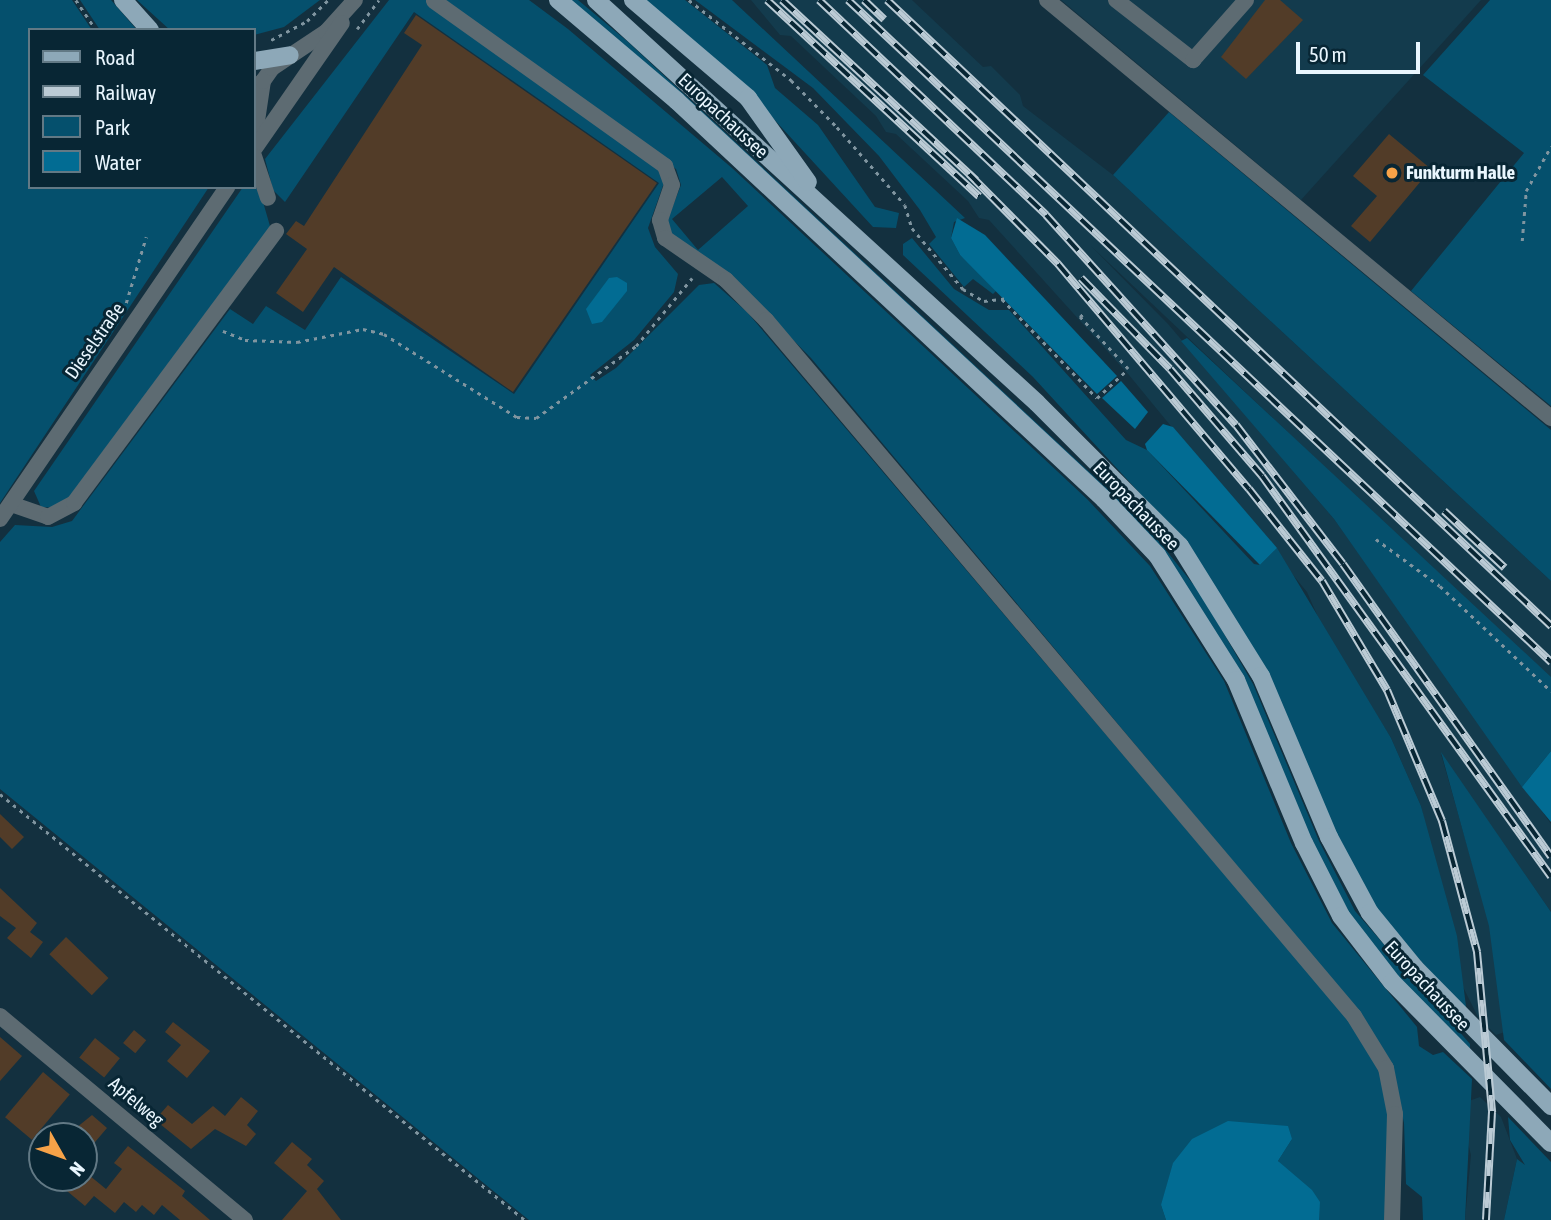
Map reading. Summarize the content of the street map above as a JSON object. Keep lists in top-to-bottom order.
{
  "streets": {
    "main road": ["Europachaussee"],
    "street": ["Dieselstraße", "Apfelweg"]
  },
  "places": ["Funkturm Halle"],
  "legend": [
    "Road",
    "Railway",
    "Park",
    "Water"
  ],
  "scale_bar": "50 m",
  "north": "bottom right"
}
